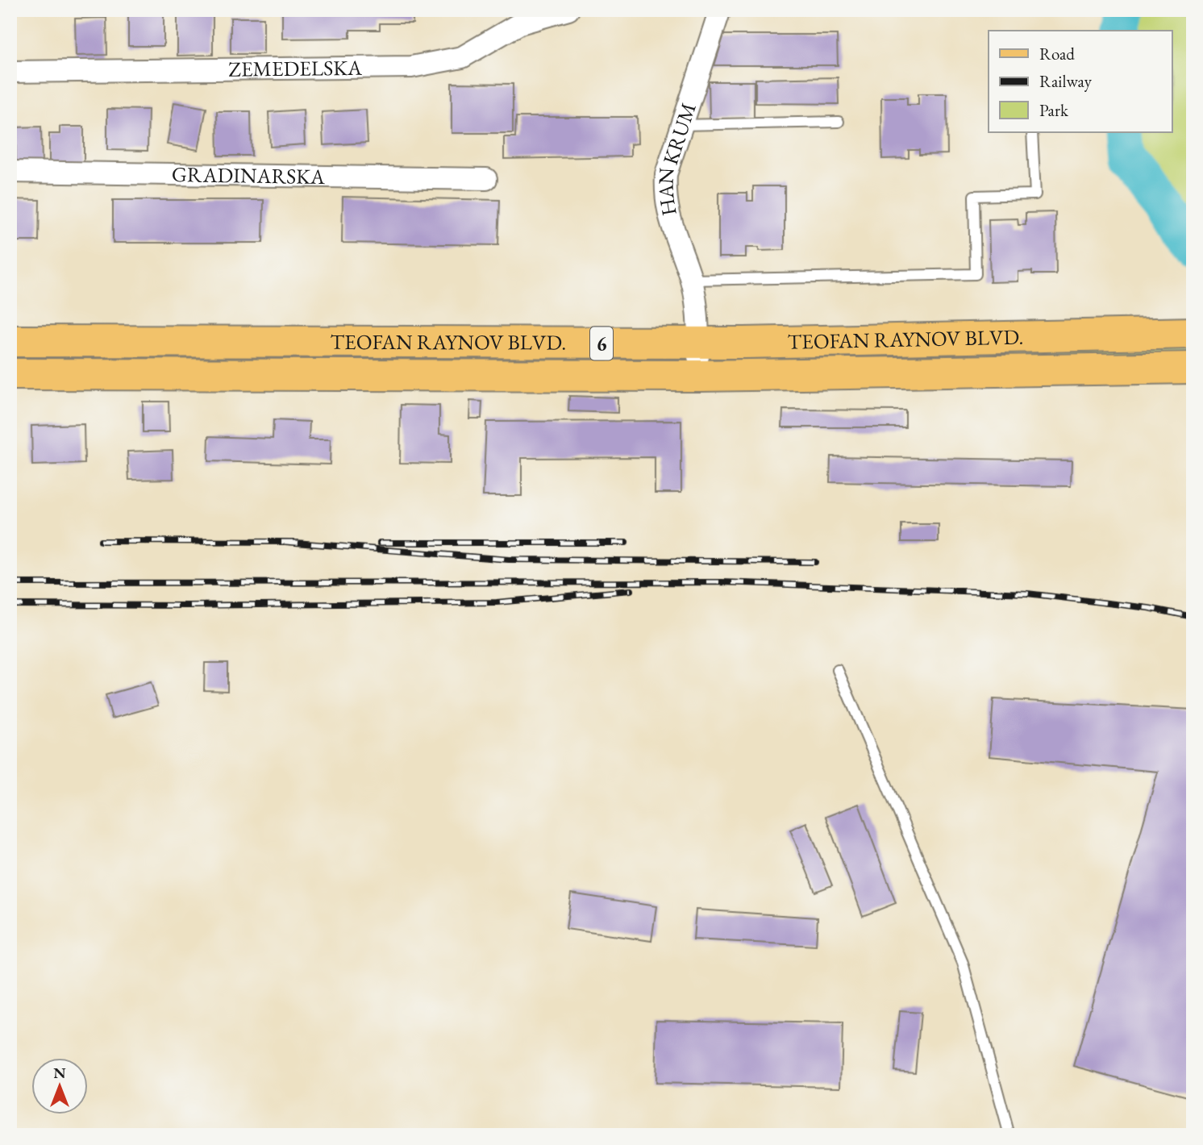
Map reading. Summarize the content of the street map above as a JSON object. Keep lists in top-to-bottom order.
{
  "streets": {
    "main road": ["TEOFAN RAYNOV BLVD.", "6"],
    "street": ["ZEMEDELSKA", "HAN KRUM", "GRADINARSKA"]
  },
  "crossings": [
    ["HAN KRUM", "TEOFAN RAYNOV BLVD."]
  ],
  "legend": ["Road", "Railway", "Park"],
  "north": "top"
}
